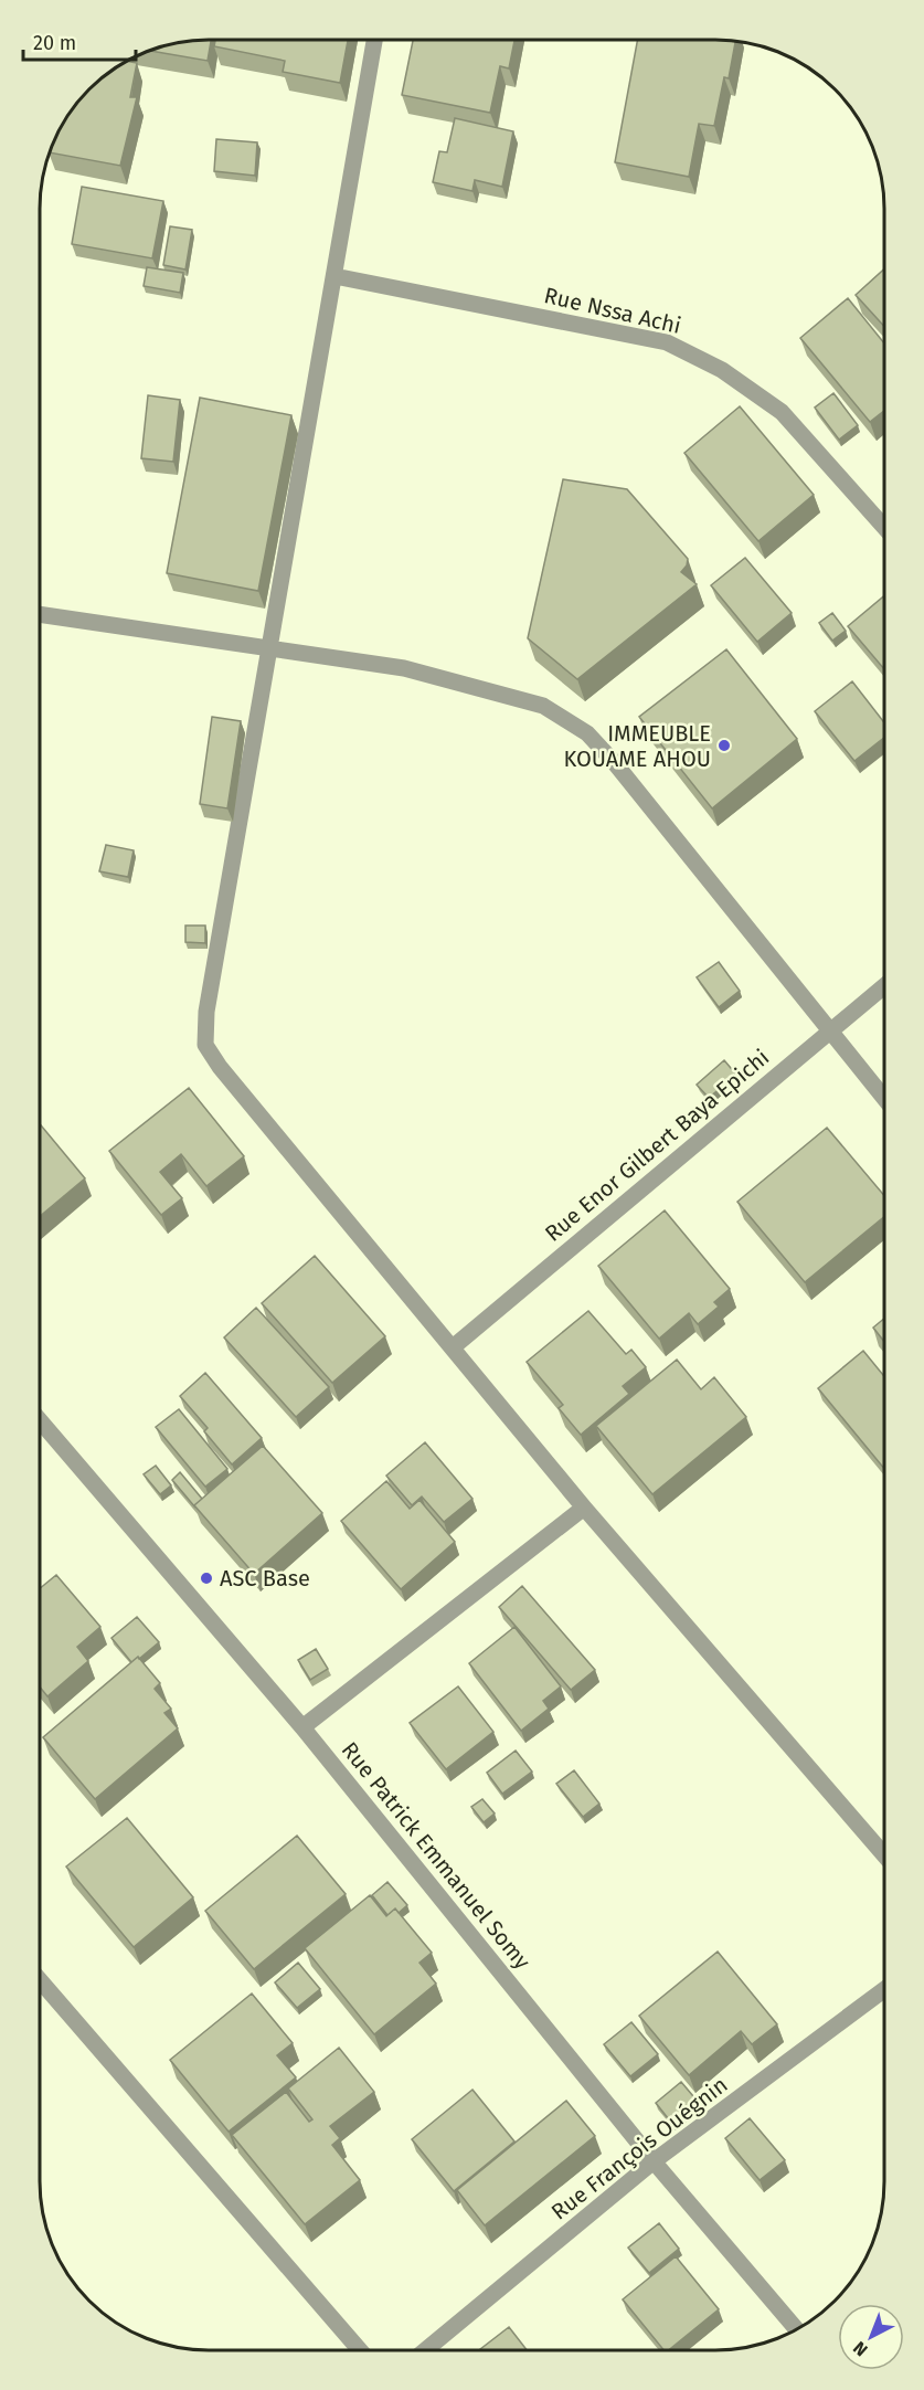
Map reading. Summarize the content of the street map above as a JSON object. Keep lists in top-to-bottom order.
{
  "streets": {
    "street": [
      "Rue Nssa Achi",
      "Rue Enor Gilbert Baya Epichi",
      "Rue Patrick Emmanuel Somy",
      "Rue François Ouégnin"
    ]
  },
  "crossings": [
    ["Rue Patrick Emmanuel Somy", "Rue François Ouégnin"]
  ],
  "places": ["IMMEUBLE KOUAME AHOU", "ASC Base"],
  "scale_bar": "20 m",
  "north": "bottom left"
}
